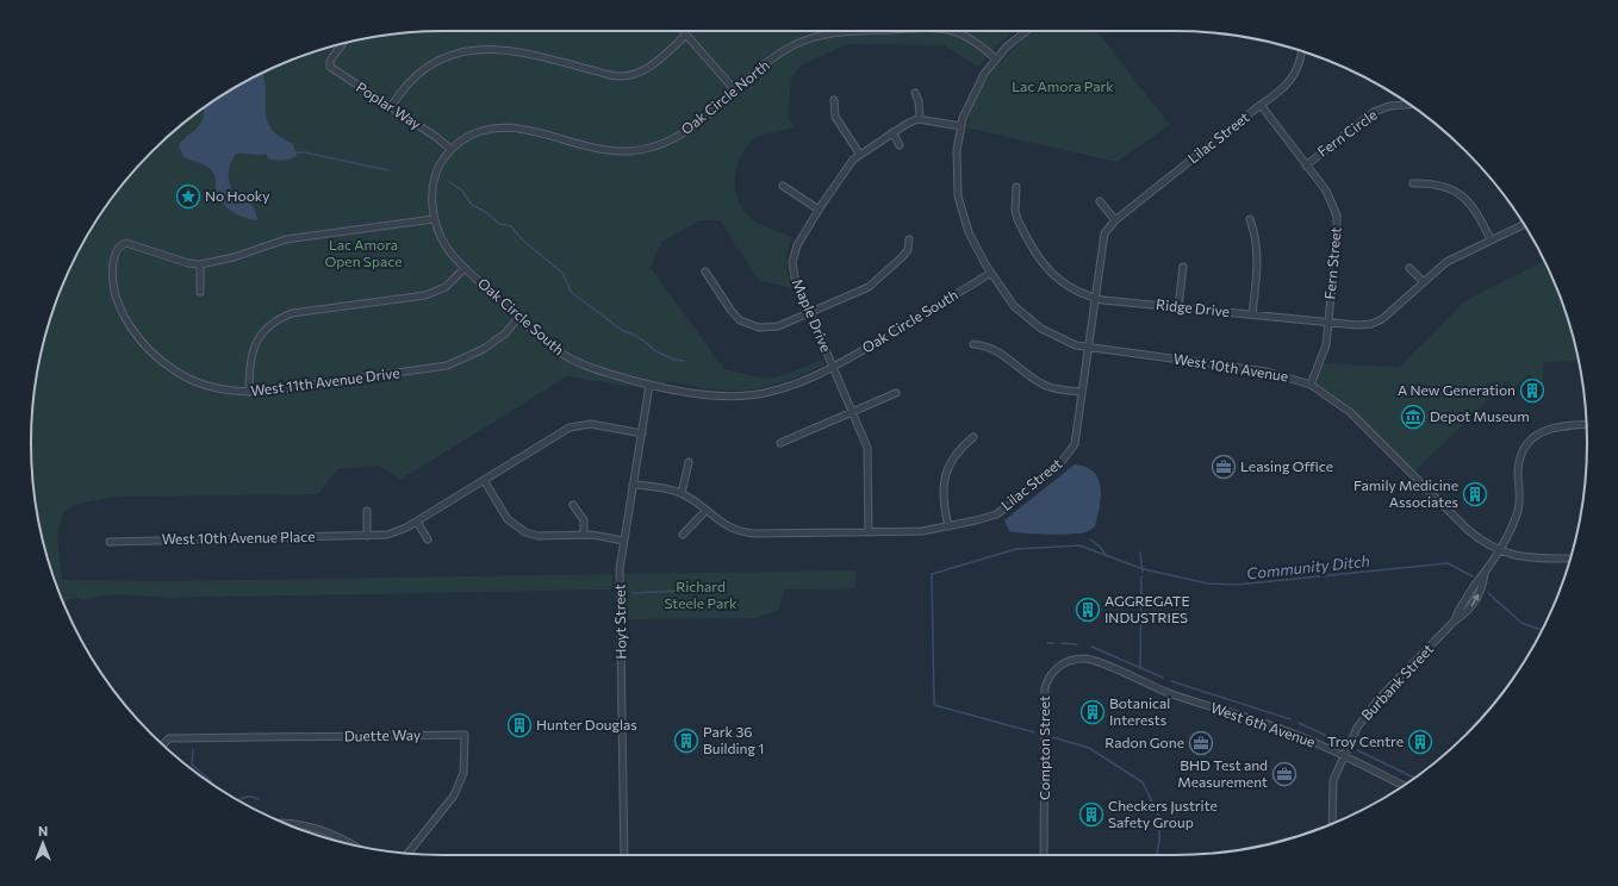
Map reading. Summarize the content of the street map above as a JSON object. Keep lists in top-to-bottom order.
{
  "streets": {
    "street": [
      "Oak Circle North",
      "Poplar Way",
      "Fern Circle",
      "Lilac Street",
      "Fern Street",
      "Ridge Drive",
      "Maple Drive",
      "Oak Circle South",
      "West 10th Avenue",
      "West 11th Avenue Drive",
      "West 10th Avenue Place",
      "Hoyt Street",
      "Burbank Street",
      "West 6th Avenue",
      "Duette Way",
      "Compton Street"
    ]
  },
  "crossings": [
    ["Oak Circle North", "Poplar Way"],
    ["Oak Circle North", "Oak Circle South"],
    ["Oak Circle North", "West 10th Avenue"],
    ["Poplar Way", "Oak Circle South"],
    ["Fern Circle", "Fern Street"],
    ["Lilac Street", "Fern Street"],
    ["Lilac Street", "Ridge Drive"],
    ["Lilac Street", "Maple Drive"],
    ["Lilac Street", "West 10th Avenue"],
    ["Lilac Street", "Hoyt Street"],
    ["Fern Street", "Ridge Drive"],
    ["Fern Street", "West 10th Avenue"],
    ["Maple Drive", "Oak Circle South"],
    ["Oak Circle South", "West 10th Avenue"],
    ["Oak Circle South", "West 11th Avenue Drive"],
    ["Oak Circle South", "Hoyt Street"],
    ["West 10th Avenue", "Burbank Street"],
    ["West 10th Avenue Place", "Hoyt Street"],
    ["Burbank Street", "West 6th Avenue"],
    ["West 6th Avenue", "Compton Street"]
  ],
  "water": ["Community Ditch"],
  "parks": ["Lac Amora Park", "Lac Amora Open Space", "Richard Steele Park"],
  "places": {
    "place": ["No Hooky"],
    "building": [
      "A New Generation",
      "Family Medicine Associates",
      "AGGREGATE INDUSTRIES",
      "Botanical Interests",
      "Hunter Douglas",
      "Park 36 Building 1",
      "Troy Centre",
      "Checkers Justrite Safety Group"
    ],
    "museum": ["Depot Museum"],
    "office": ["Leasing Office", "Radon Gone", "BHD Test and Measurement"]
  },
  "north": "top"
}
